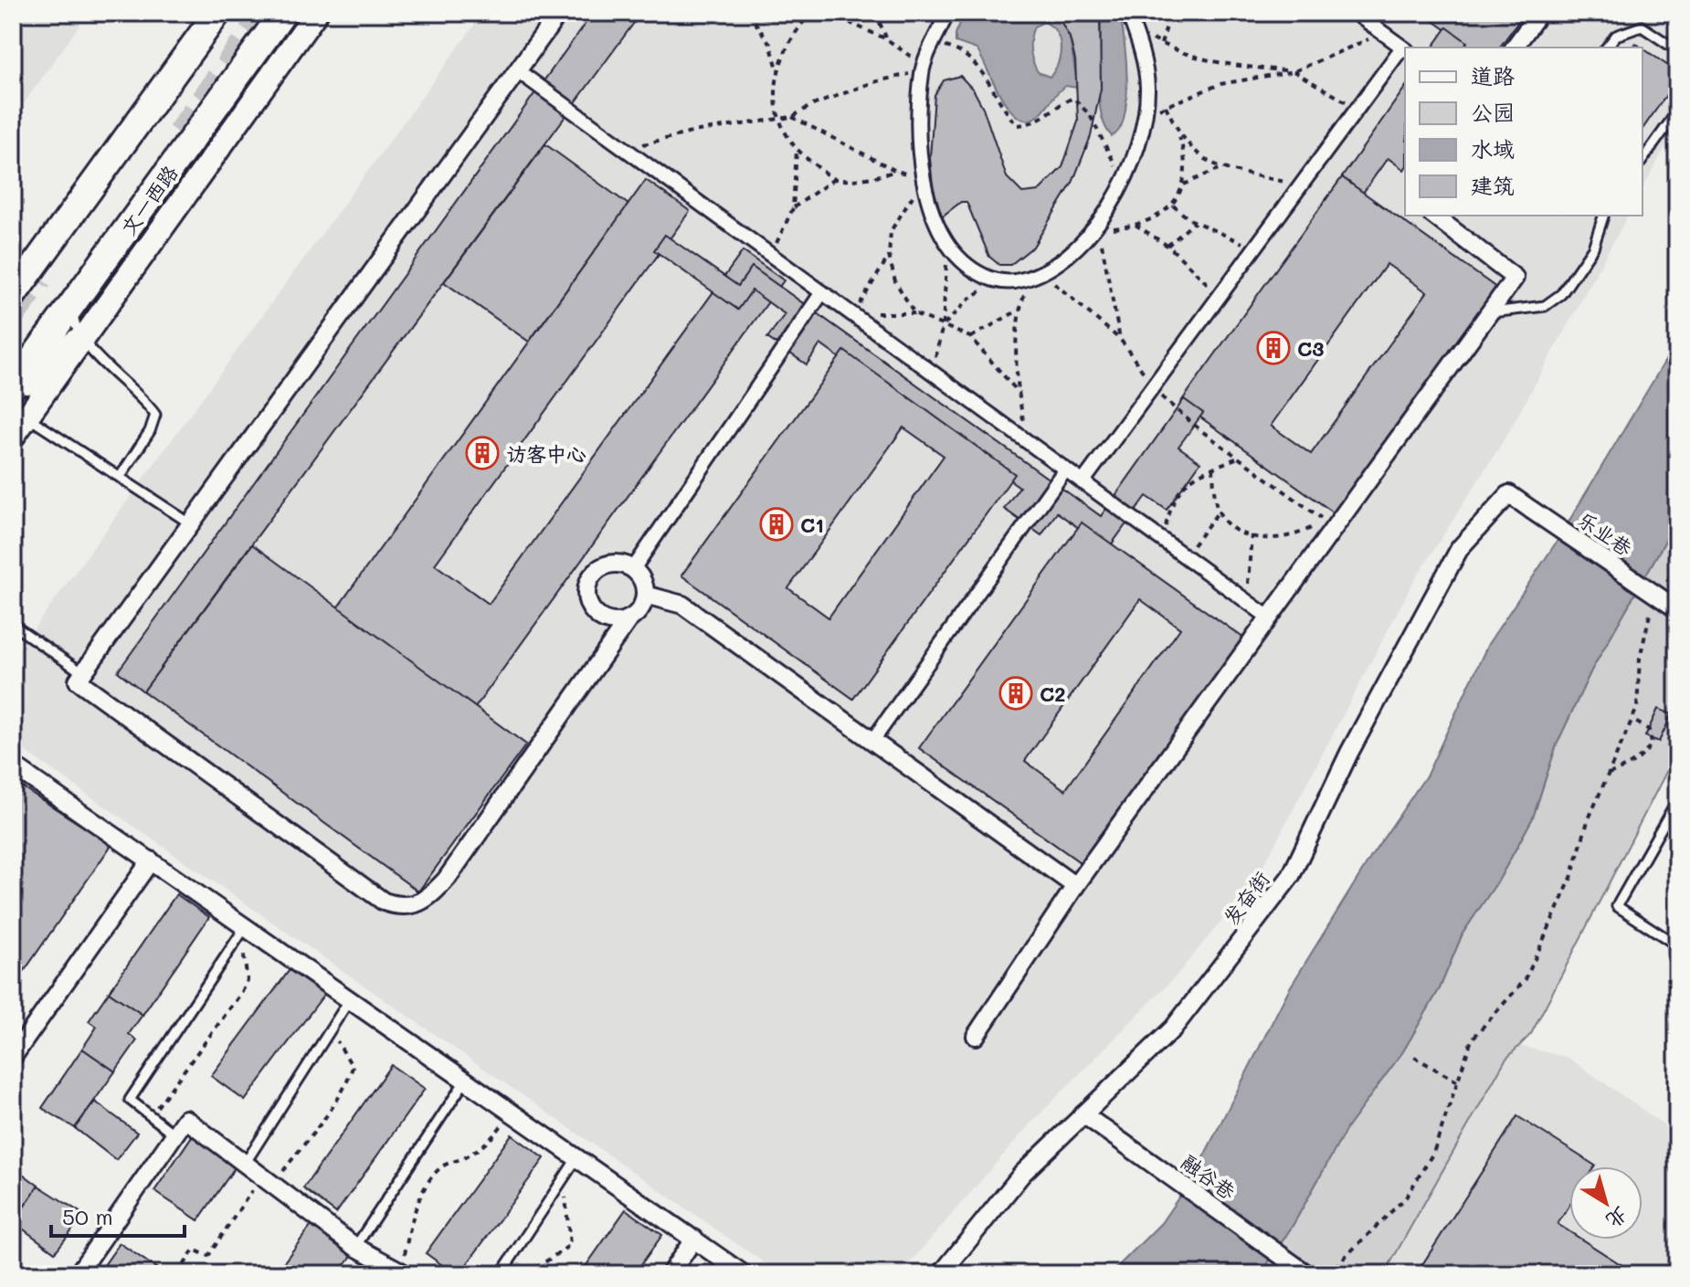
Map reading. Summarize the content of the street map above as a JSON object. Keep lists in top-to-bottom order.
{
  "streets": {
    "main road": ["文一西路"],
    "street": ["乐业巷", "发奋街", "融谷巷"]
  },
  "crossings": [
    ["乐业巷", "发奋街"],
    ["发奋街", "融谷巷"]
  ],
  "places": {
    "building": [
      "C3",
      "访客中心",
      "C1",
      "C2"
    ]
  },
  "legend": [
    "道路",
    "公园",
    "水域",
    "建筑"
  ],
  "scale_bar": "50 m",
  "north": "bottom right"
}
